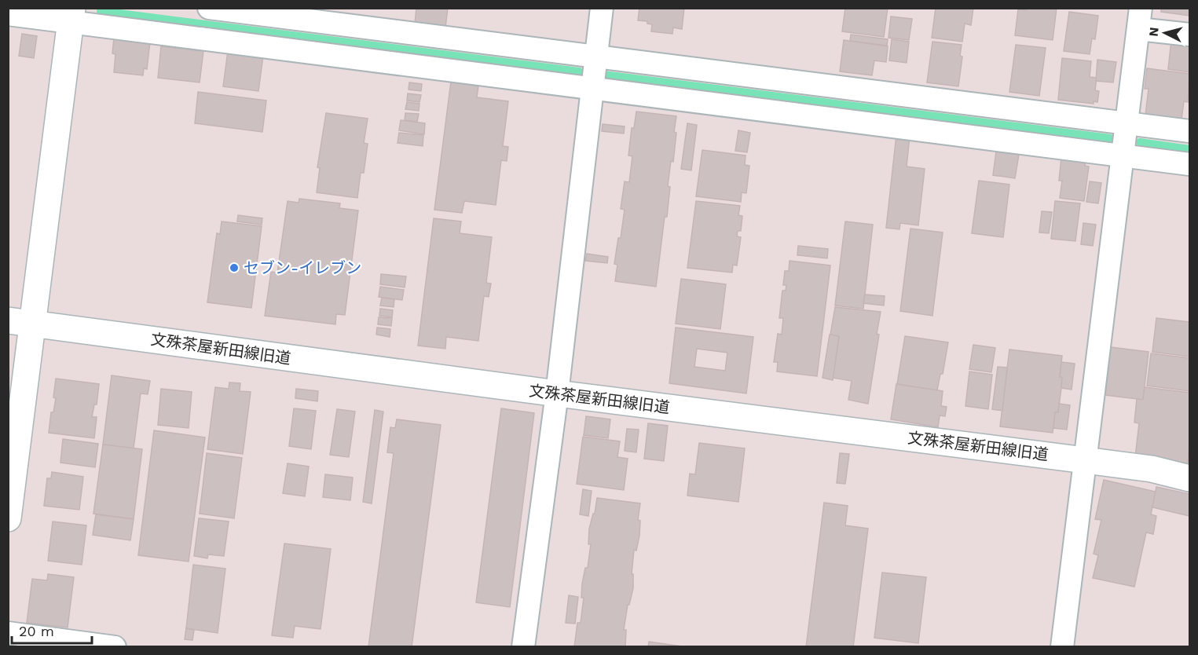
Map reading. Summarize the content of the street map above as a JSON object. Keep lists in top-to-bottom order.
{
  "streets": {
    "street": ["文殊茶屋新田線旧道"]
  },
  "places": ["セブン-イレブン"],
  "scale_bar": "20 m",
  "north": "left"
}
